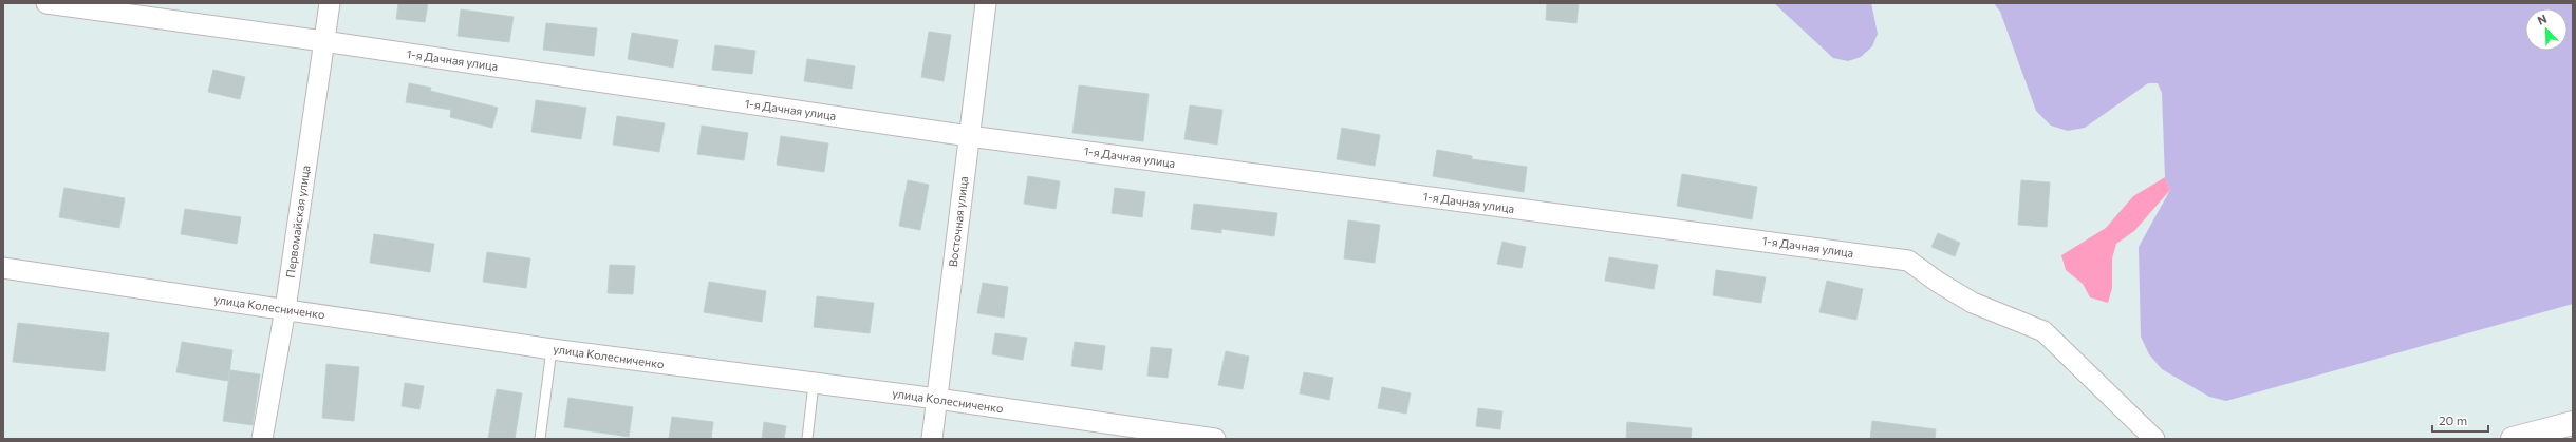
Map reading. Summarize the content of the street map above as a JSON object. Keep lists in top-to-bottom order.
{
  "streets": {
    "street": [
      "1-я Дачная улица",
      "Первомайская улица",
      "Восточная улица",
      "улица Колесниченко"
    ]
  },
  "crossings": [
    ["1-я Дачная улица", "Первомайская улица"],
    ["1-я Дачная улица", "Восточная улица"],
    ["Первомайская улица", "улица Колесниченко"],
    ["Восточная улица", "улица Колесниченко"]
  ],
  "scale_bar": "20 m",
  "north": "top left"
}
